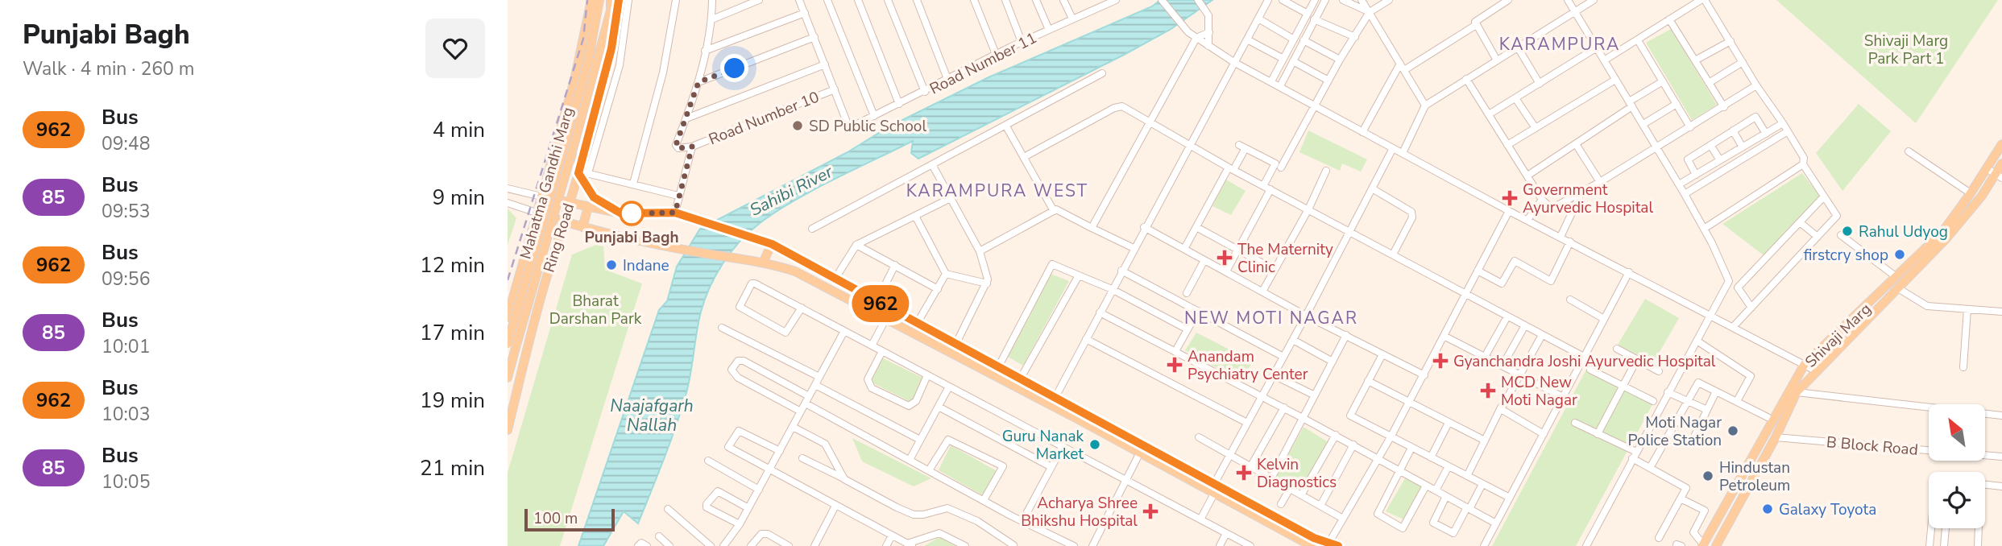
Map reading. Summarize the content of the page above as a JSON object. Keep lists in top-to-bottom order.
{
  "streets": {
    "main road": ["Mahatma Gandhi Marg", "Ring Road", "Shivaji Marg"],
    "street": ["Road Number 11", "Road Number 10", "B Block Road"]
  },
  "crossings": [
    ["Road Number 11", "Road Number 10"],
    ["Shivaji Marg", "B Block Road"]
  ],
  "districts": ["KARAMPURA", "KARAMPURA WEST", "NEW MOTI NAGAR"],
  "water": ["Sahibi River", "Naajafgarh Nallah"],
  "parks": ["Shivaji Marg Park Part 1", "Bharat Darshan Park"],
  "places": {
    "other": [
      "SD Public School",
      "Punjabi Bagh",
      "Rahul Udyog",
      "firstcry shop",
      "Indane",
      "Moti Nagar Police Station",
      "Guru Nanak Market",
      "Hindustan Petroleum",
      "Galaxy Toyota"
    ],
    "health": [
      "Government Ayurvedic Hospital",
      "The Maternity Clinic",
      "Gyanchandra Joshi Ayurvedic Hospital",
      "Anandam Psychiatry Center",
      "MCD New Moti Nagar",
      "Kelvin Diagnostics",
      "Acharya Shree Bhikshu Hospital"
    ]
  },
  "lines": ["bus line 962"],
  "scale_bar": "100 m",
  "north": "top left",
  "page": {
    "heading": ["Punjabi Bagh", "Walk · 4 min · 260 m"],
    "on_map": "962",
    "list": [
      {
        "mark": "962",
        "name": "Bus",
        "note": "09:48",
        "value": "4 min"
      },
      {
        "mark": "85",
        "name": "Bus",
        "note": "09:53",
        "value": "9 min"
      },
      {
        "mark": "962",
        "name": "Bus",
        "note": "09:56",
        "value": "12 min"
      },
      {
        "mark": "85",
        "name": "Bus",
        "note": "10:01",
        "value": "17 min"
      },
      {
        "mark": "962",
        "name": "Bus",
        "note": "10:03",
        "value": "19 min"
      },
      {
        "mark": "85",
        "name": "Bus",
        "note": "10:05",
        "value": "21 min"
      }
    ],
    "scale": "100 m"
  }
}
